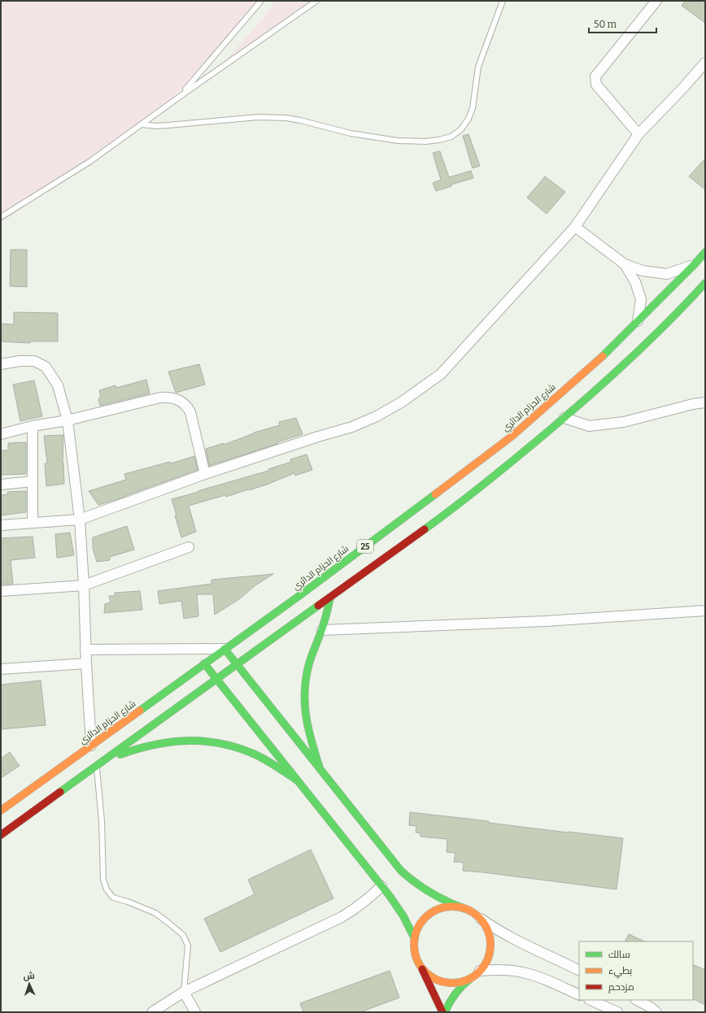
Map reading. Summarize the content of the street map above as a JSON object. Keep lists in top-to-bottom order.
{
  "streets": {
    "main road": ["شارع الحزام الدائري", "25"]
  },
  "legend": ["سالك", "بطيء", "مزدحم"],
  "scale_bar": "50 m",
  "north": "top"
}
